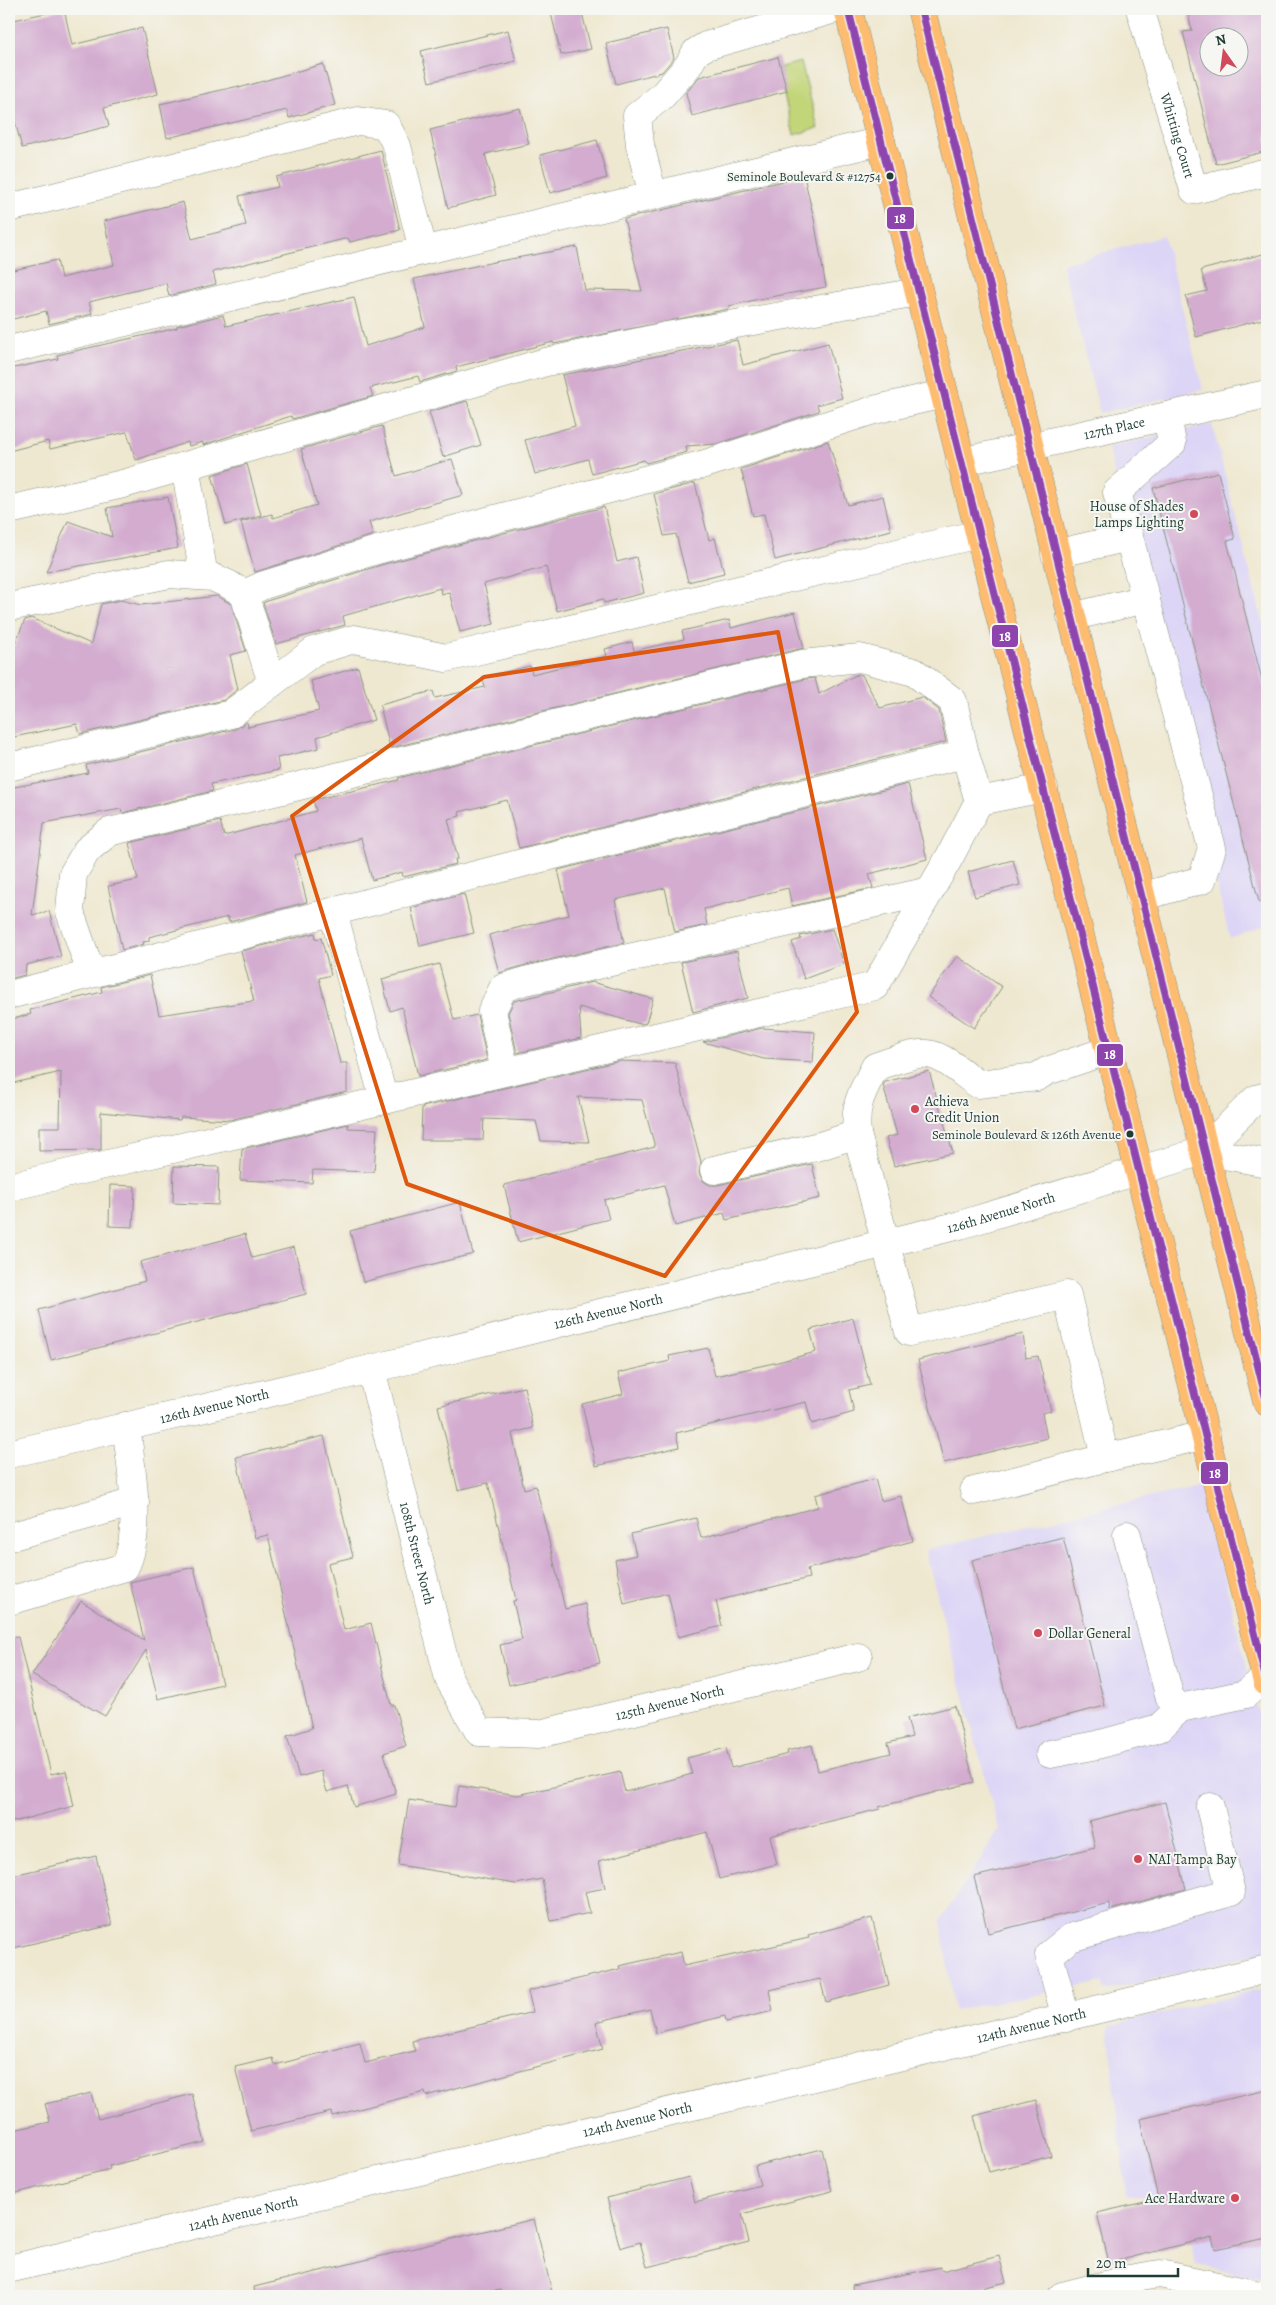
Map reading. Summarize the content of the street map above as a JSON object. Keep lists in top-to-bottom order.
{
  "streets": {
    "street": [
      "Whitting Court",
      "127th Place",
      "126th Avenue North",
      "108th Street North",
      "125th Avenue North",
      "124th Avenue North"
    ]
  },
  "crossings": [
    ["126th Avenue North", "108th Street North"],
    ["108th Street North", "125th Avenue North"]
  ],
  "places": [
    "Seminole Boulevard & #12754",
    "House of Shades Lamps Lighting",
    "Achieva Credit Union",
    "Seminole Boulevard & 126th Avenue",
    "Dollar General",
    "NAI Tampa Bay",
    "Ace Hardware"
  ],
  "lines": ["transit line 18"],
  "scale_bar": "20 m",
  "north": "top"
}
